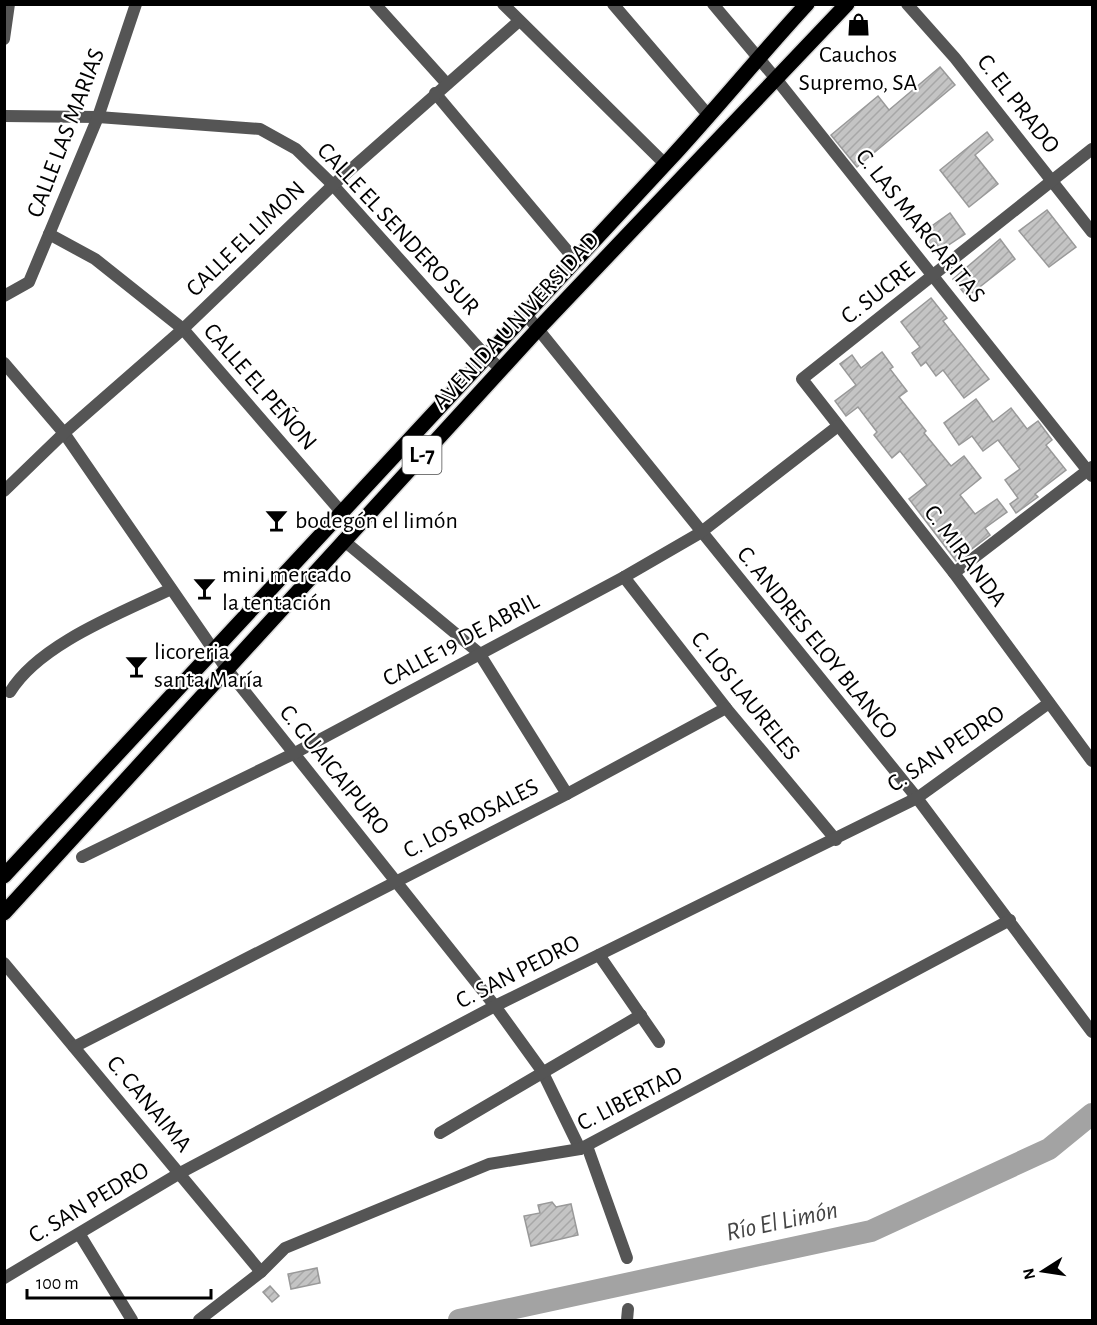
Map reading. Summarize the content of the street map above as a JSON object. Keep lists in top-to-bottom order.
{
  "streets": {
    "main road": ["AVENIDA UNIVERSIDAD", "L-7"],
    "street": [
      "C. EL PRADO",
      "CALLE LAS MARIAS",
      "C. LAS MARGARITAS",
      "CALLE EL SENDERO SUR",
      "CALLE EL LIMON",
      "C. SUCRE",
      "CALLE EL PEÑON",
      "C. MIRANDA",
      "CALLE 19 DE ABRIL",
      "C. ANDRES ELOY BLANCO",
      "C. LOS LAURELES",
      "C. SAN PEDRO",
      "C. GUAICAIPURO",
      "C. LOS ROSALES",
      "C. LIBERTAD",
      "C. CANAIMA"
    ]
  },
  "crossings": [
    ["C. EL PRADO", "C. SUCRE"],
    ["CALLE LAS MARIAS", "CALLE EL SENDERO SUR"],
    ["CALLE LAS MARIAS", "CALLE EL PEÑON"],
    ["C. LAS MARGARITAS", "C. SUCRE"],
    ["C. LAS MARGARITAS", "AVENIDA UNIVERSIDAD"],
    ["CALLE EL SENDERO SUR", "CALLE EL LIMON"],
    ["CALLE EL SENDERO SUR", "AVENIDA UNIVERSIDAD"],
    ["CALLE EL LIMON", "CALLE EL PEÑON"],
    ["CALLE EL LIMON", "C. GUAICAIPURO"],
    ["C. SUCRE", "C. MIRANDA"],
    ["AVENIDA UNIVERSIDAD", "CALLE EL PEÑON"],
    ["AVENIDA UNIVERSIDAD", "C. ANDRES ELOY BLANCO"],
    ["AVENIDA UNIVERSIDAD", "C. GUAICAIPURO"],
    ["C. MIRANDA", "CALLE 19 DE ABRIL"],
    ["C. MIRANDA", "C. SAN PEDRO"],
    ["CALLE 19 DE ABRIL", "C. ANDRES ELOY BLANCO"],
    ["CALLE 19 DE ABRIL", "C. LOS LAURELES"],
    ["CALLE 19 DE ABRIL", "C. GUAICAIPURO"],
    ["C. ANDRES ELOY BLANCO", "C. SAN PEDRO"],
    ["C. ANDRES ELOY BLANCO", "C. LIBERTAD"],
    ["C. LOS LAURELES", "C. SAN PEDRO"],
    ["C. LOS LAURELES", "C. LOS ROSALES"],
    ["C. SAN PEDRO", "C. GUAICAIPURO"],
    ["C. SAN PEDRO", "C. CANAIMA"],
    ["C. GUAICAIPURO", "C. LOS ROSALES"],
    ["C. GUAICAIPURO", "C. LIBERTAD"],
    ["C. LOS ROSALES", "C. CANAIMA"],
    ["C. LIBERTAD", "C. CANAIMA"]
  ],
  "water": ["Río El Limón"],
  "places": {
    "shop": ["Cauchos Supremo, SA"],
    "bar": ["bodegón el limón", "mini mercado la tentación", "licoreria santa María"]
  },
  "scale_bar": "100 m",
  "north": "left"
}
